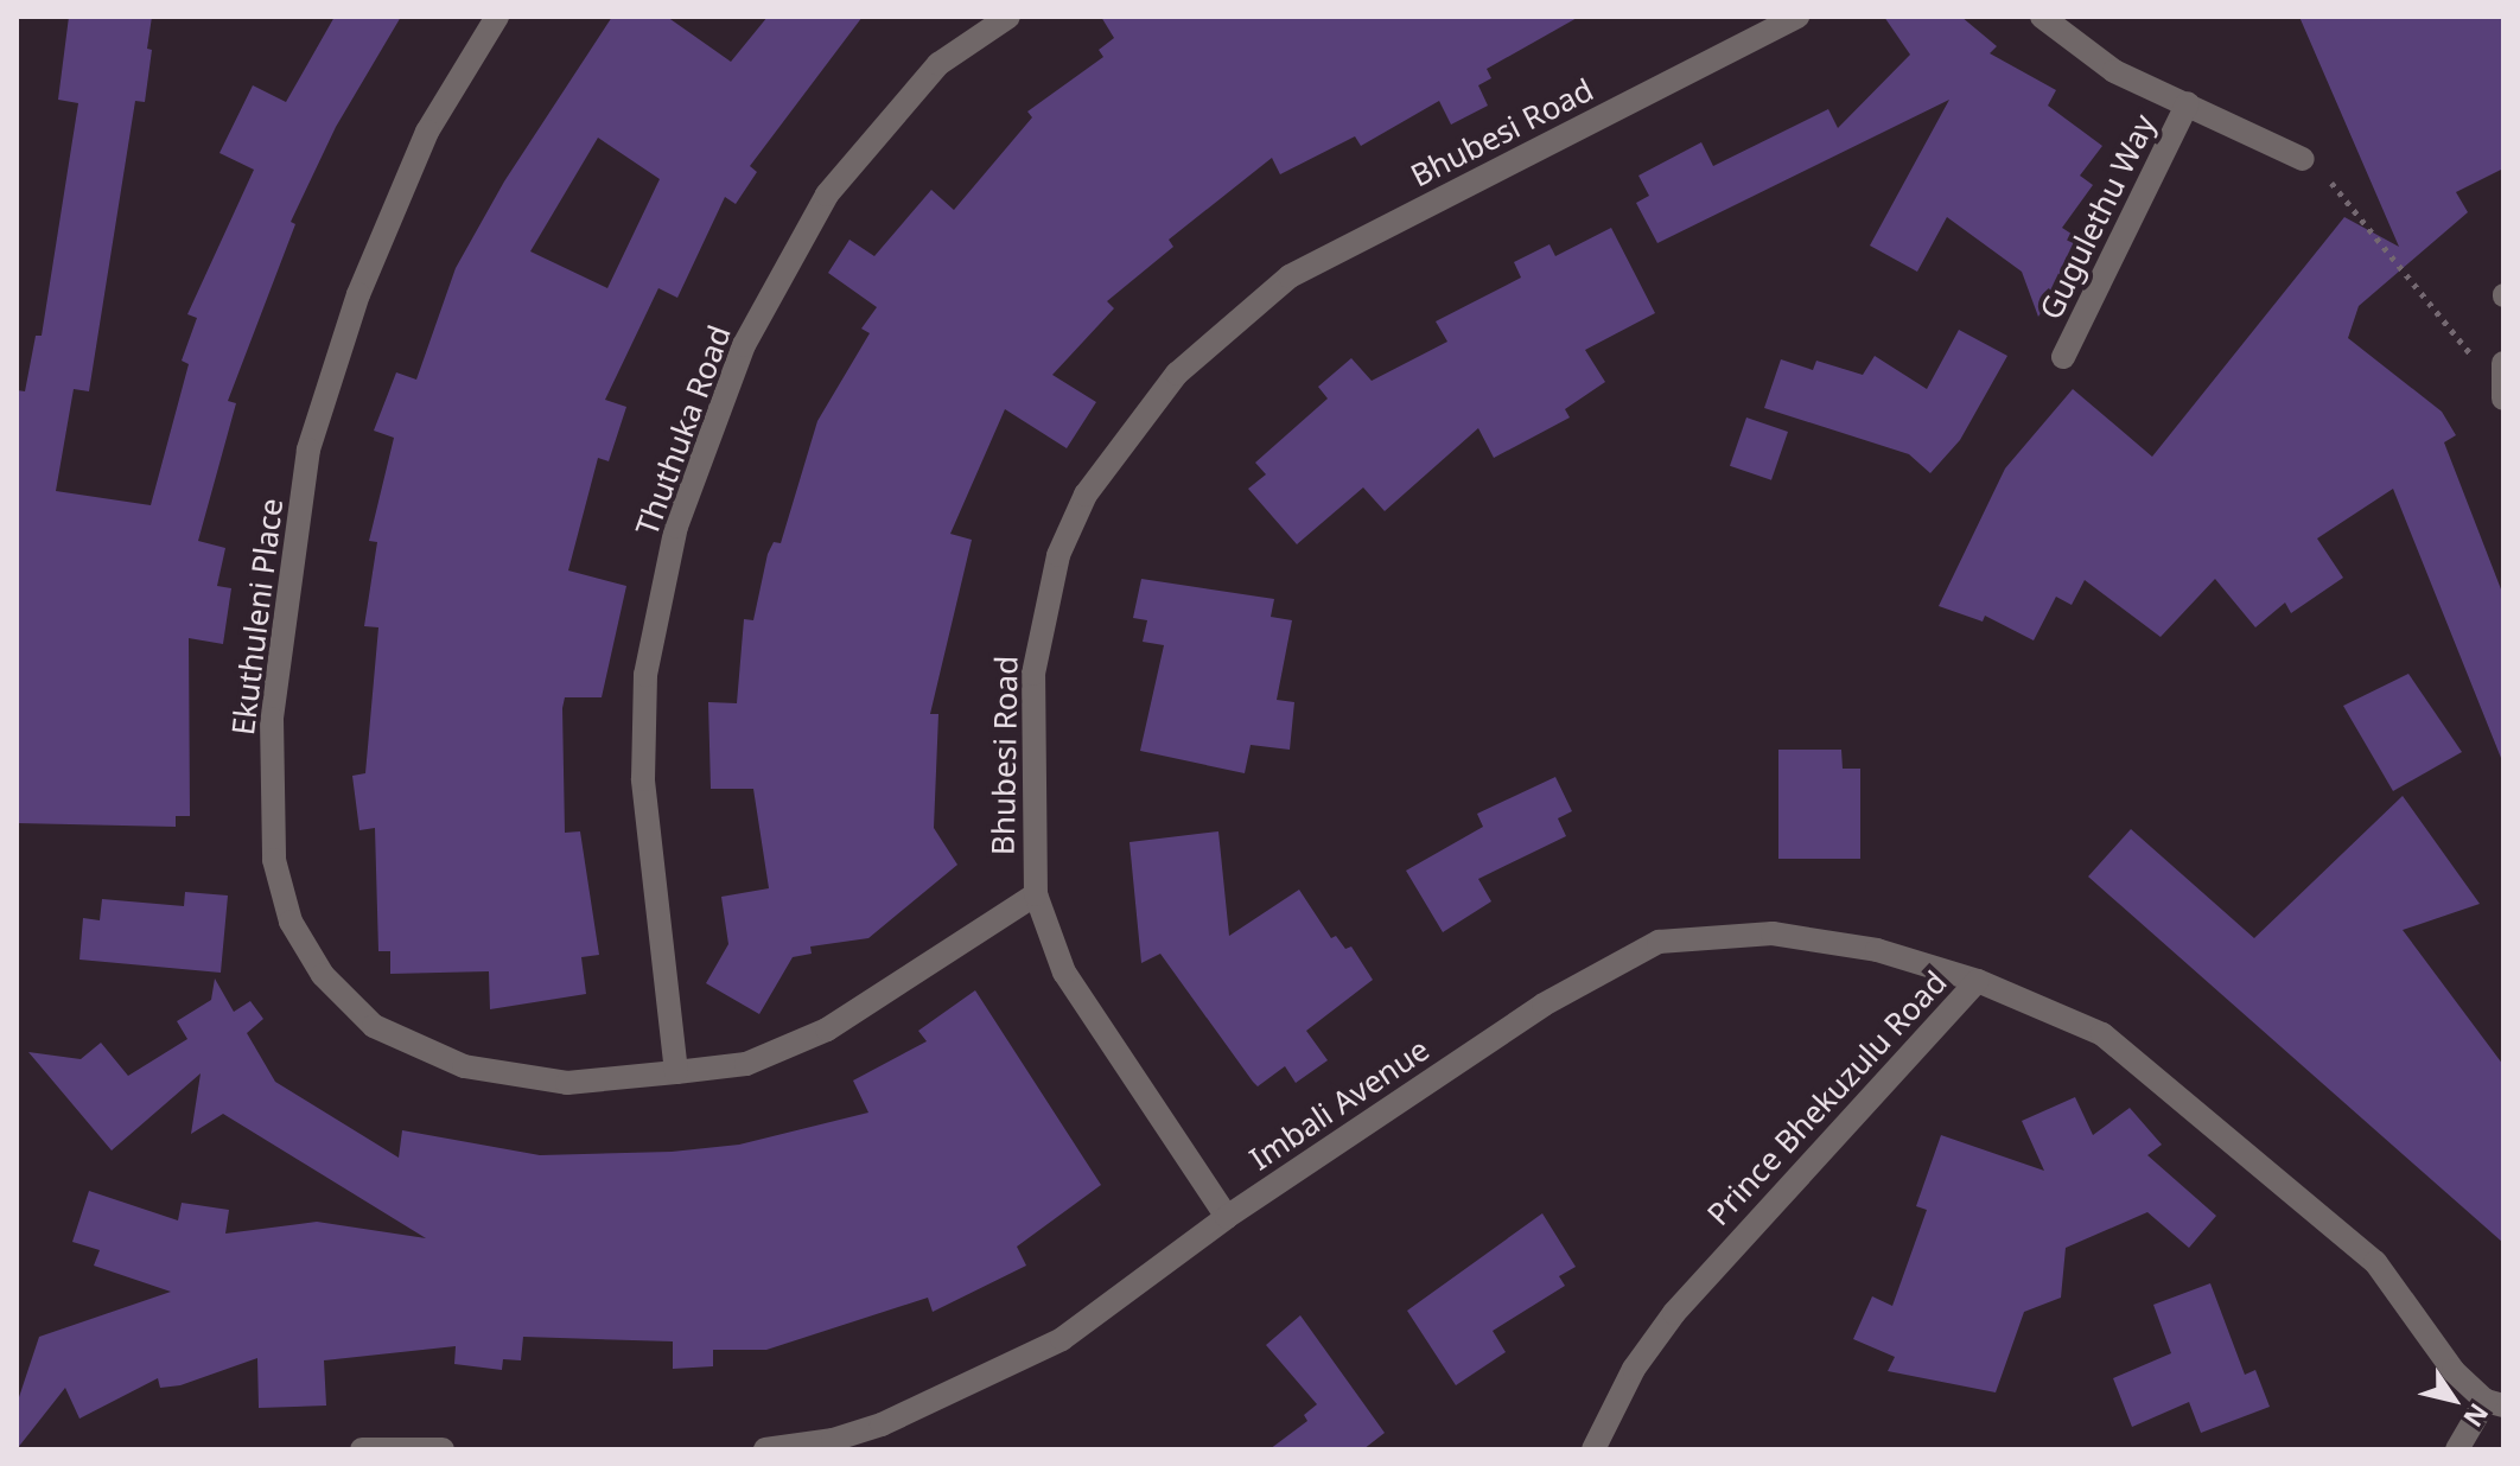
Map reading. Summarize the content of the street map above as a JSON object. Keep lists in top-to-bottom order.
{
  "streets": {
    "street": [
      "Bhubesi Road",
      "Gugulethu Way",
      "Thuthuka Road",
      "Ekuthuleni Place",
      "Prince Bhekuzulu Road",
      "Imbali Avenue"
    ]
  },
  "crossings": [
    ["Bhubesi Road", "Ekuthuleni Place"],
    ["Bhubesi Road", "Imbali Avenue"],
    ["Thuthuka Road", "Ekuthuleni Place"],
    ["Prince Bhekuzulu Road", "Imbali Avenue"]
  ],
  "north": "bottom right"
}
